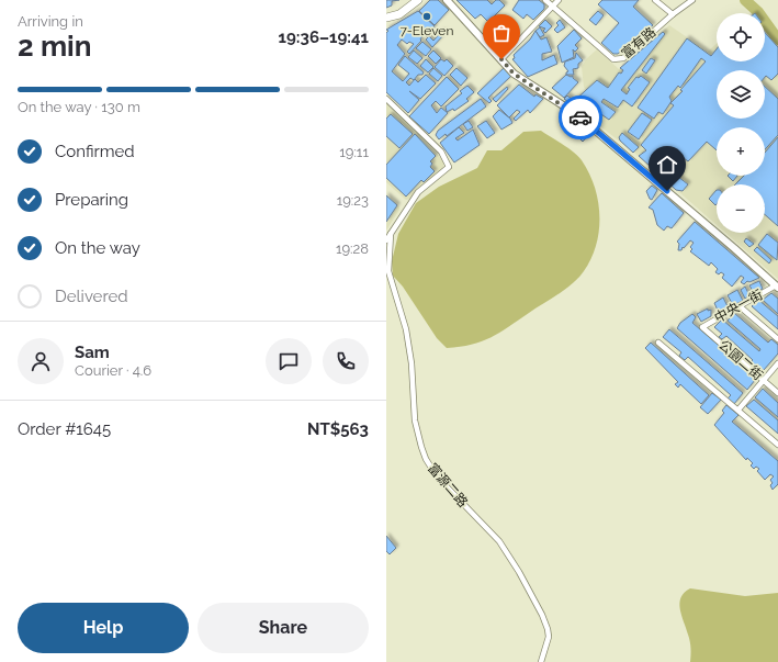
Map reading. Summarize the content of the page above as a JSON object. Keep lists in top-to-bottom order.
{
  "streets": {
    "street": [
      "富有路",
      "中央一街",
      "公園二街",
      "富源二路"
    ]
  },
  "crossings": [
    ["中央一街", "公園二街"]
  ],
  "places": ["7-Eleven"],
  "page": {
    "heading": ["2 min", "Arriving in", "19:36–19:41"],
    "panel": [
      "Sam",
      "Courier · 4.6",
      "Order #1645",
      "NT$563"
    ],
    "map_buttons": ["+", "−"],
    "bar": "On the way · 130 m",
    "list": [
      ["Confirmed", "19:11"],
      ["Preparing", "19:23"],
      ["On the way", "19:28"],
      "Delivered"
    ],
    "buttons": ["Help", "Share"]
  }
}
